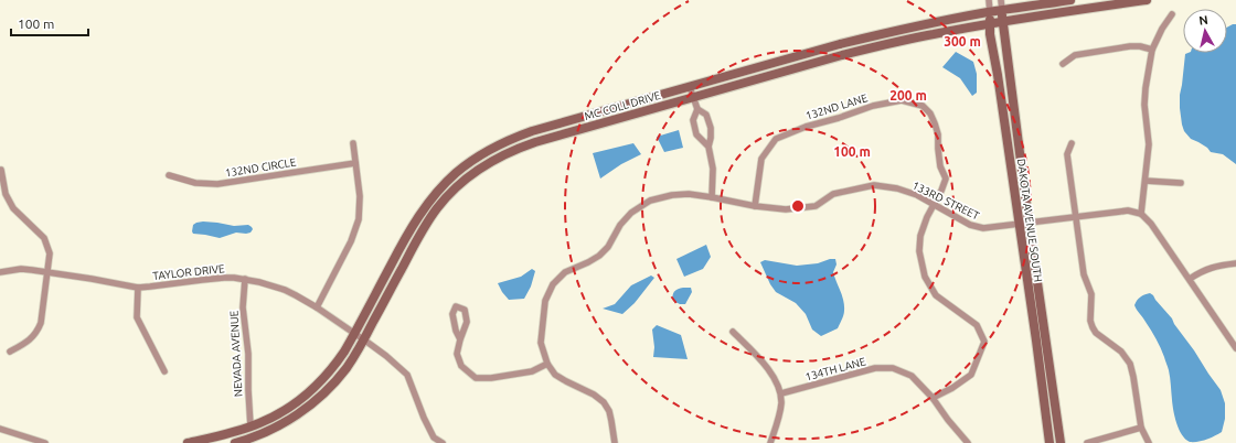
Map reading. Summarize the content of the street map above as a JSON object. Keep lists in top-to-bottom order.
{
  "streets": {
    "main road": ["MC COLL DRIVE", "DAKOTA AVENUE SOUTH"],
    "street": [
      "132ND LANE",
      "132ND CIRCLE",
      "133RD STREET",
      "TAYLOR DRIVE",
      "NEVADA AVENUE",
      "134TH LANE"
    ]
  },
  "crossings": [
    ["MC COLL DRIVE", "DAKOTA AVENUE SOUTH"],
    ["MC COLL DRIVE", "TAYLOR DRIVE"],
    ["MC COLL DRIVE", "NEVADA AVENUE"],
    ["132ND LANE", "133RD STREET"],
    ["132ND LANE", "134TH LANE"],
    ["133RD STREET", "DAKOTA AVENUE SOUTH"],
    ["TAYLOR DRIVE", "NEVADA AVENUE"]
  ],
  "scale_bar": "100 m",
  "north": "top",
  "rings": ["300 m", "200 m", "100 m"]
}
